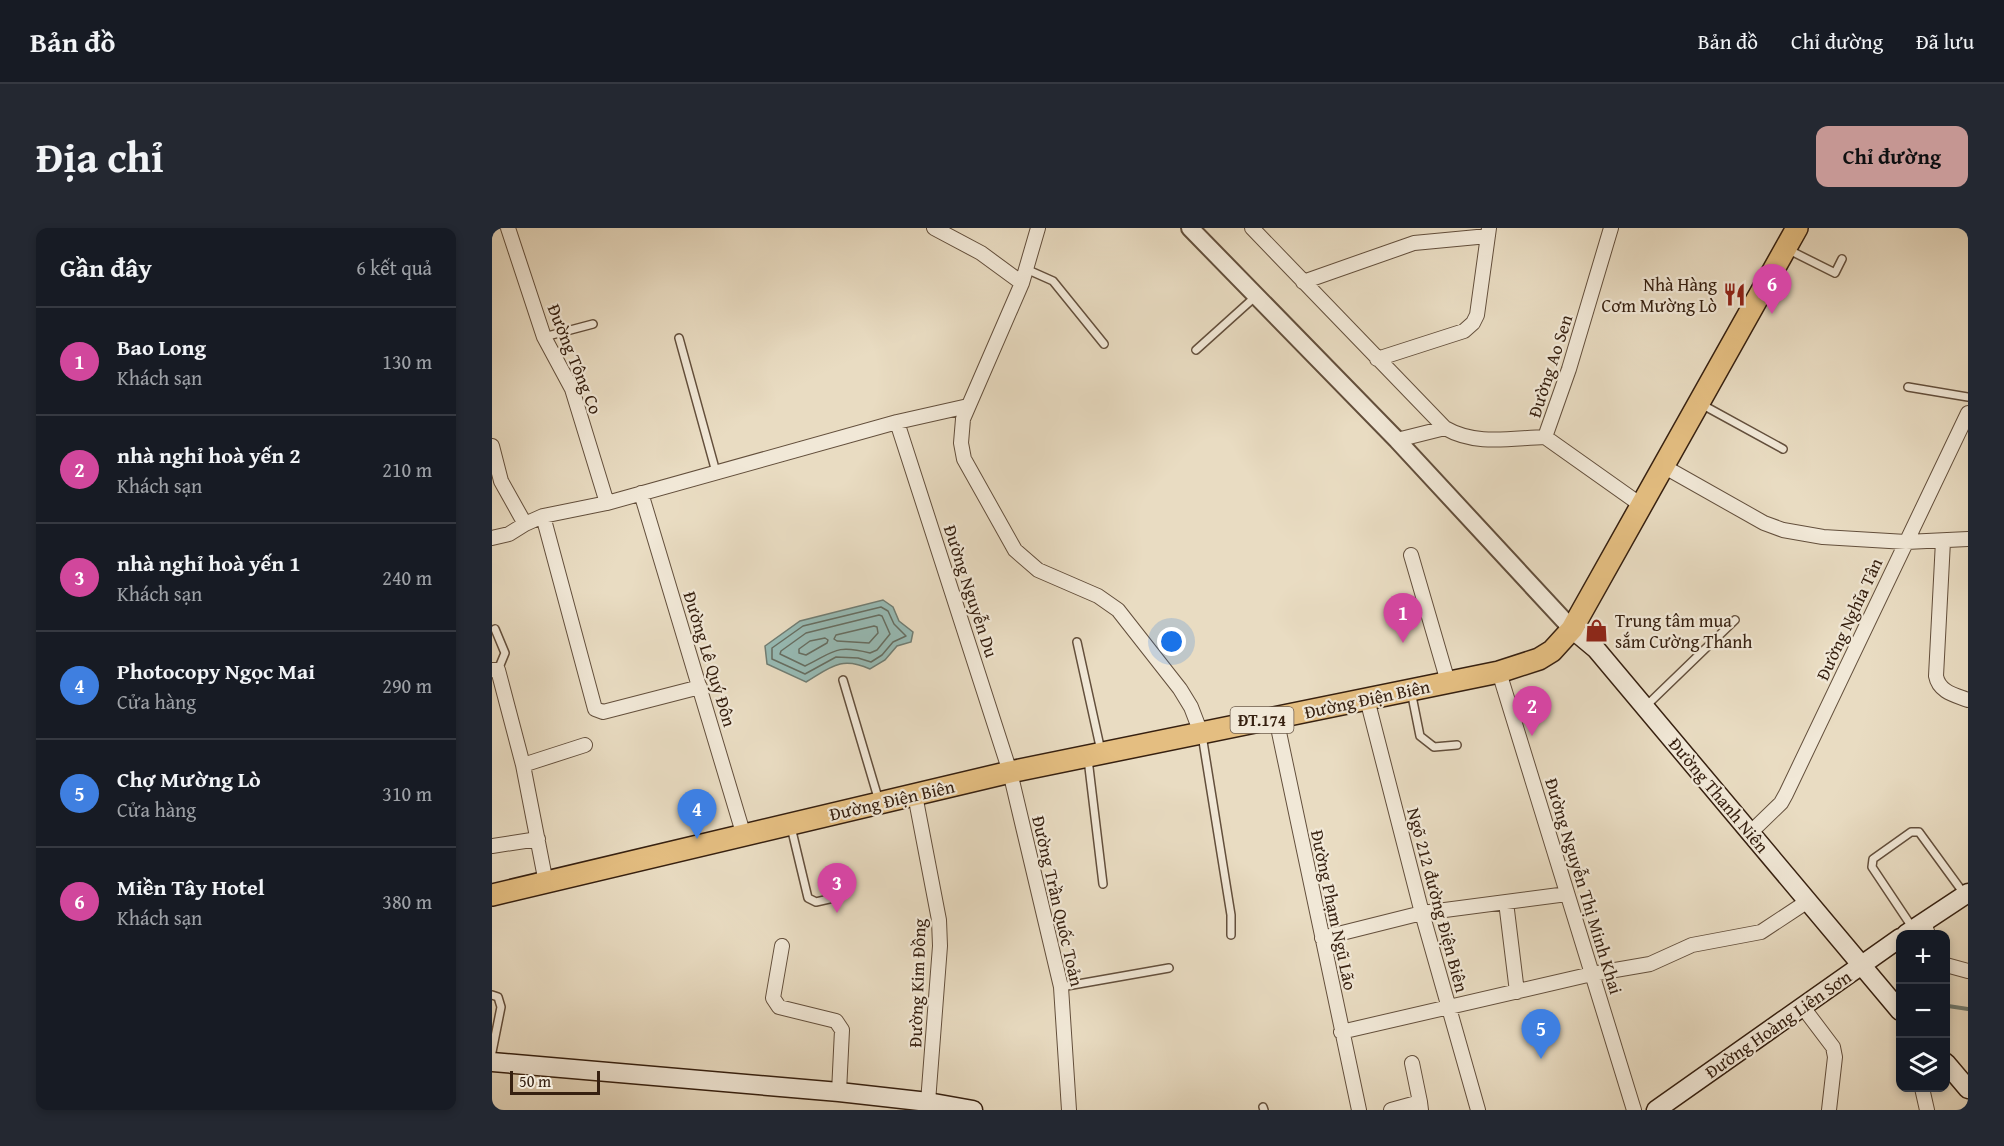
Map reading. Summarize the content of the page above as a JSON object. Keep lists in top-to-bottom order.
{
  "streets": {
    "main road": [
      "Đường Điện Biên",
      "ĐT.174",
      "Đường Thanh Niên",
      "Đường Hoàng Liên Sơn"
    ],
    "street": [
      "Đường Tông Co",
      "Đường Ao Sen",
      "Đường Nguyễn Du",
      "Đường Nghĩa Tân",
      "Đường Lê Quý Đôn",
      "Đường Nguyễn Thị Minh Khai",
      "Ngõ 212 đường Điện Biên",
      "Đường Trần Quốc Toản",
      "Đường Phạm Ngũ Lão",
      "Đường Kim Đồng"
    ]
  },
  "crossings": [
    ["Đường Ao Sen", "Đường Điện Biên"],
    ["Đường Nguyễn Du", "Đường Điện Biên"],
    ["Đường Nguyễn Du", "Đường Trần Quốc Toản"],
    ["Đường Nghĩa Tân", "Đường Thanh Niên"],
    ["Đường Lê Quý Đôn", "Đường Điện Biên"],
    ["Đường Điện Biên", "Đường Thanh Niên"],
    ["Đường Điện Biên", "Đường Nguyễn Thị Minh Khai"],
    ["Đường Điện Biên", "Ngõ 212 đường Điện Biên"],
    ["Đường Điện Biên", "Đường Trần Quốc Toản"],
    ["Đường Điện Biên", "Đường Phạm Ngũ Lão"],
    ["Đường Điện Biên", "Đường Kim Đồng"],
    ["Đường Thanh Niên", "Đường Hoàng Liên Sơn"]
  ],
  "places": {
    "restaurant": ["Nhà Hàng Cơm Mường Lò"],
    "shop": ["Trung tâm mua sắm Cường Thanh"]
  },
  "scale_bar": "50 m",
  "page": {
    "header": "Bản đồ",
    "nav": ["Bản đồ", "Chỉ đường", "Đã lưu"],
    "title": "Địa chỉ",
    "buttons": "Chỉ đường",
    "heading": ["Gần đây", "6 kết quả"],
    "pins": [
      "6",
      "1",
      "2",
      "4",
      "3",
      "5"
    ],
    "list": [
      {
        "mark": "1",
        "name": "Bao Long",
        "note": "Khách sạn",
        "value": "130 m"
      },
      {
        "mark": "2",
        "name": "nhà nghỉ hoà yến 2",
        "note": "Khách sạn",
        "value": "210 m"
      },
      {
        "mark": "3",
        "name": "nhà nghỉ hoà yến 1",
        "note": "Khách sạn",
        "value": "240 m"
      },
      {
        "mark": "4",
        "name": "Photocopy Ngọc Mai",
        "note": "Cửa hàng",
        "value": "290 m"
      },
      {
        "mark": "5",
        "name": "Chợ Mường Lò",
        "note": "Cửa hàng",
        "value": "310 m"
      },
      {
        "mark": "6",
        "name": "Miền Tây Hotel",
        "note": "Khách sạn",
        "value": "380 m"
      }
    ],
    "map_buttons": ["+", "−"],
    "scale": "50 m"
  }
}
